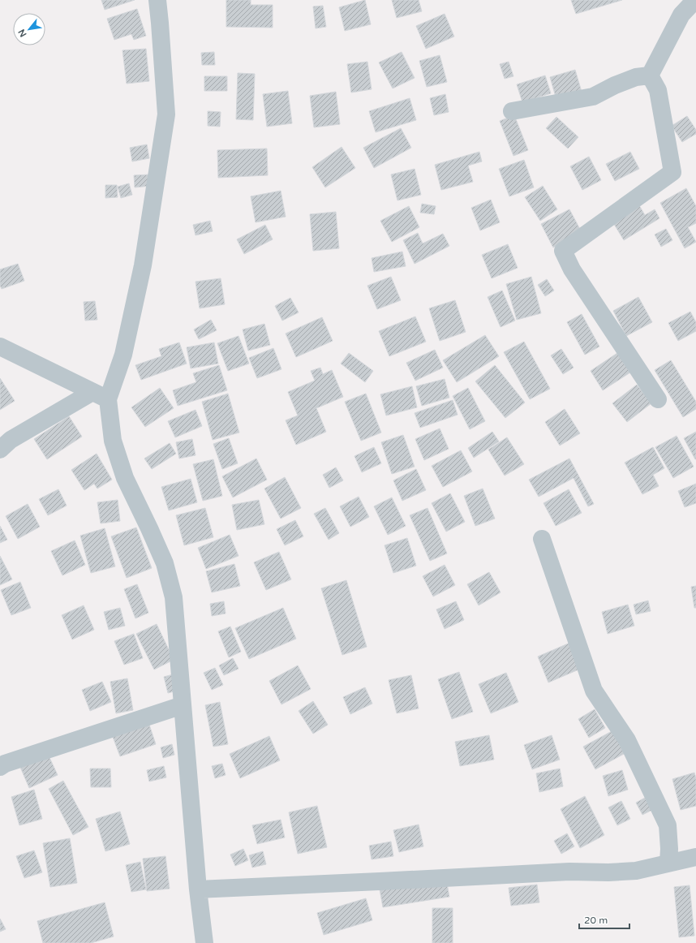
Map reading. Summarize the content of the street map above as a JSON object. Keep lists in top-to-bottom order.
{
  "scale_bar": "20 m",
  "north": "bottom left"
}
